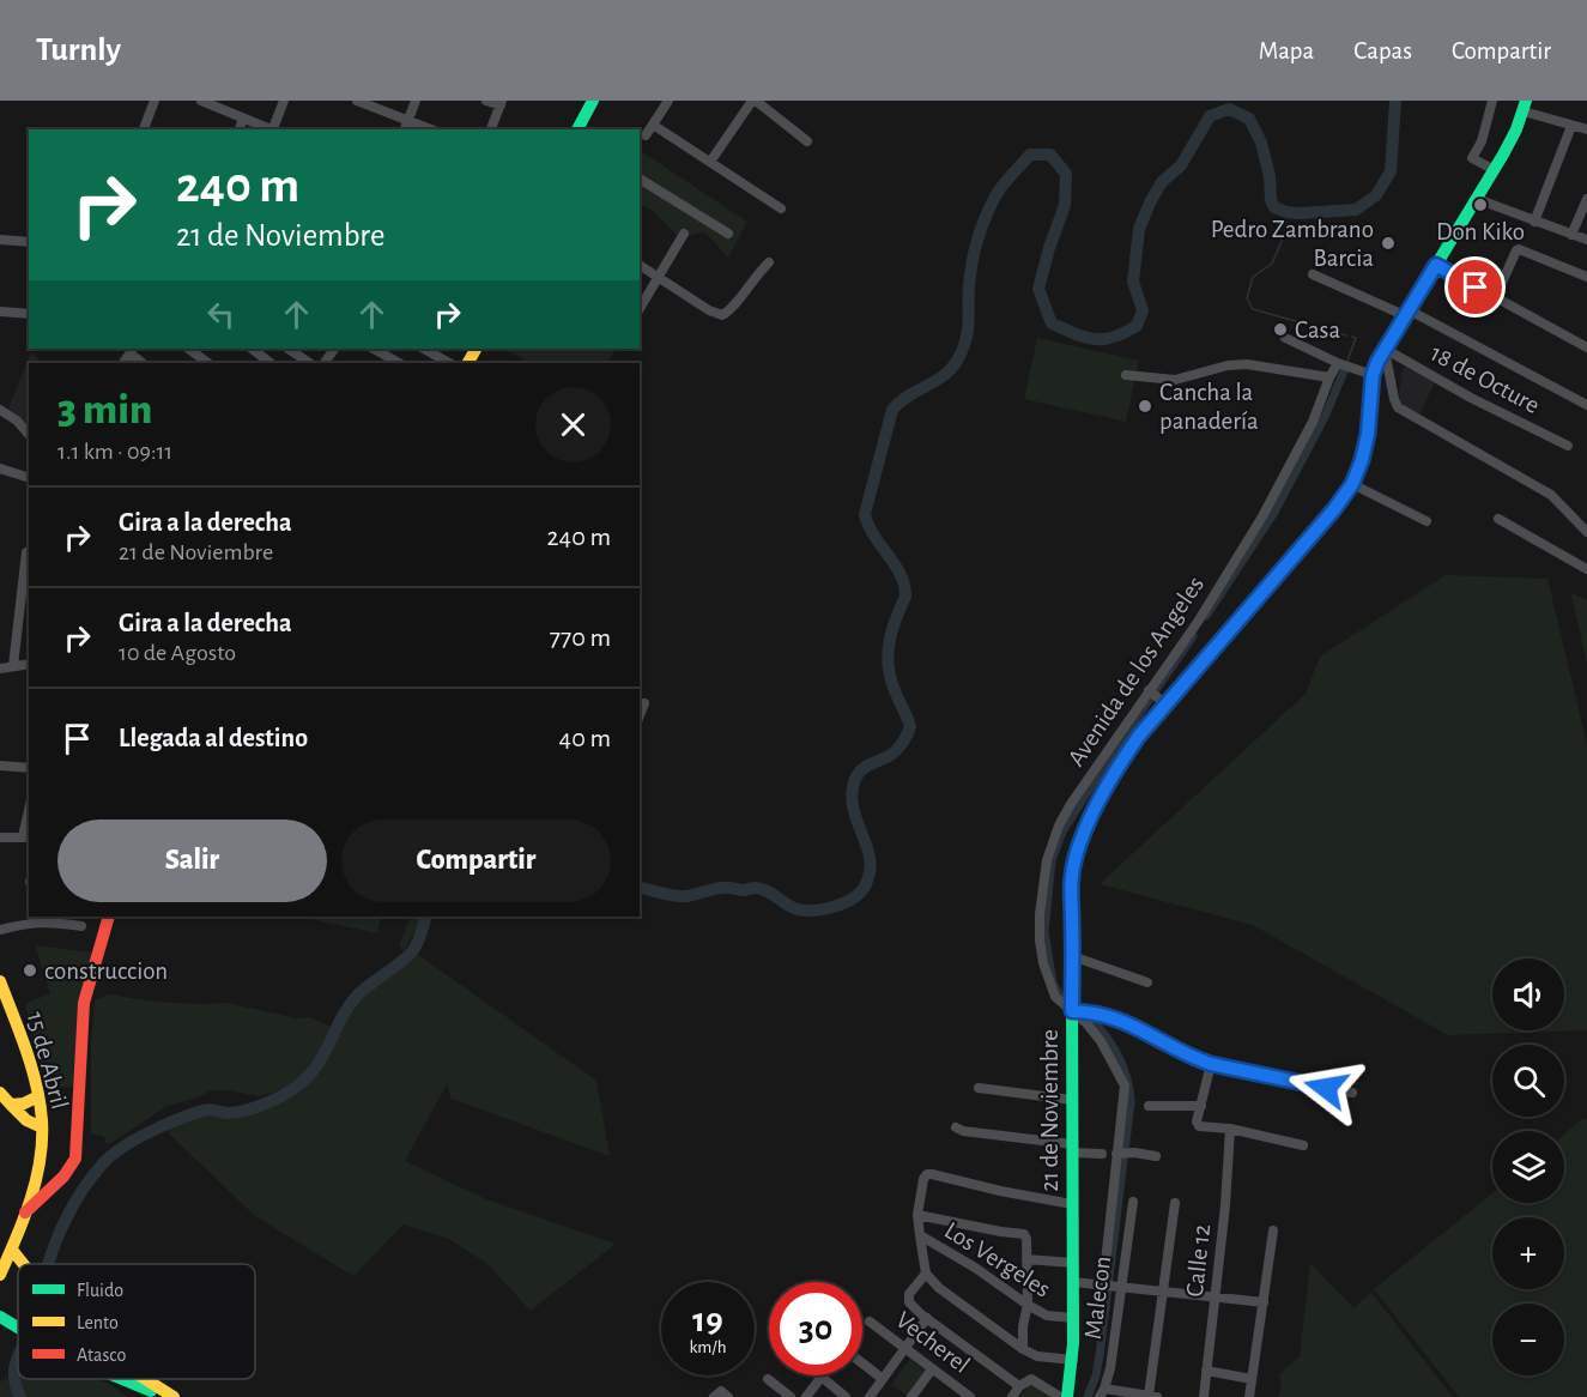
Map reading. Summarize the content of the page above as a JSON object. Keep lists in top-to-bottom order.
{
  "streets": {
    "street": [
      "18 de Octure",
      "Avenida de los Angeles",
      "15 de Abril",
      "21 de Noviembre",
      "Los Vergeles",
      "Calle 12",
      "Malecon",
      "Vecherel"
    ]
  },
  "crossings": [
    ["18 de Octure", "21 de Noviembre"],
    ["Avenida de los Angeles", "21 de Noviembre"],
    ["Avenida de los Angeles", "Malecon"],
    ["21 de Noviembre", "Los Vergeles"]
  ],
  "places": [
    "Don Kiko",
    "Pedro Zambrano Barcia",
    "Casa",
    "Cancha la panadería",
    "construccion"
  ],
  "legend": ["Fluido", "Lento", "Atasco"],
  "page": {
    "header": "Turnly",
    "nav": ["Mapa", "Capas", "Compartir"],
    "turn": ["240 m", "21 de Noviembre"],
    "heading": ["3 min", "1.1 km · 09:11"],
    "list": [
      {
        "name": "Gira a la derecha",
        "note": "21 de Noviembre",
        "value": "240 m"
      },
      {
        "name": "Gira a la derecha",
        "note": "10 de Agosto",
        "value": "770 m"
      },
      {
        "name": "Llegada al destino",
        "value": "40 m"
      }
    ],
    "buttons": ["Salir", "Compartir"],
    "map_buttons": ["+", "−"],
    "speed": "19 km/h",
    "limit": "30"
  }
}
